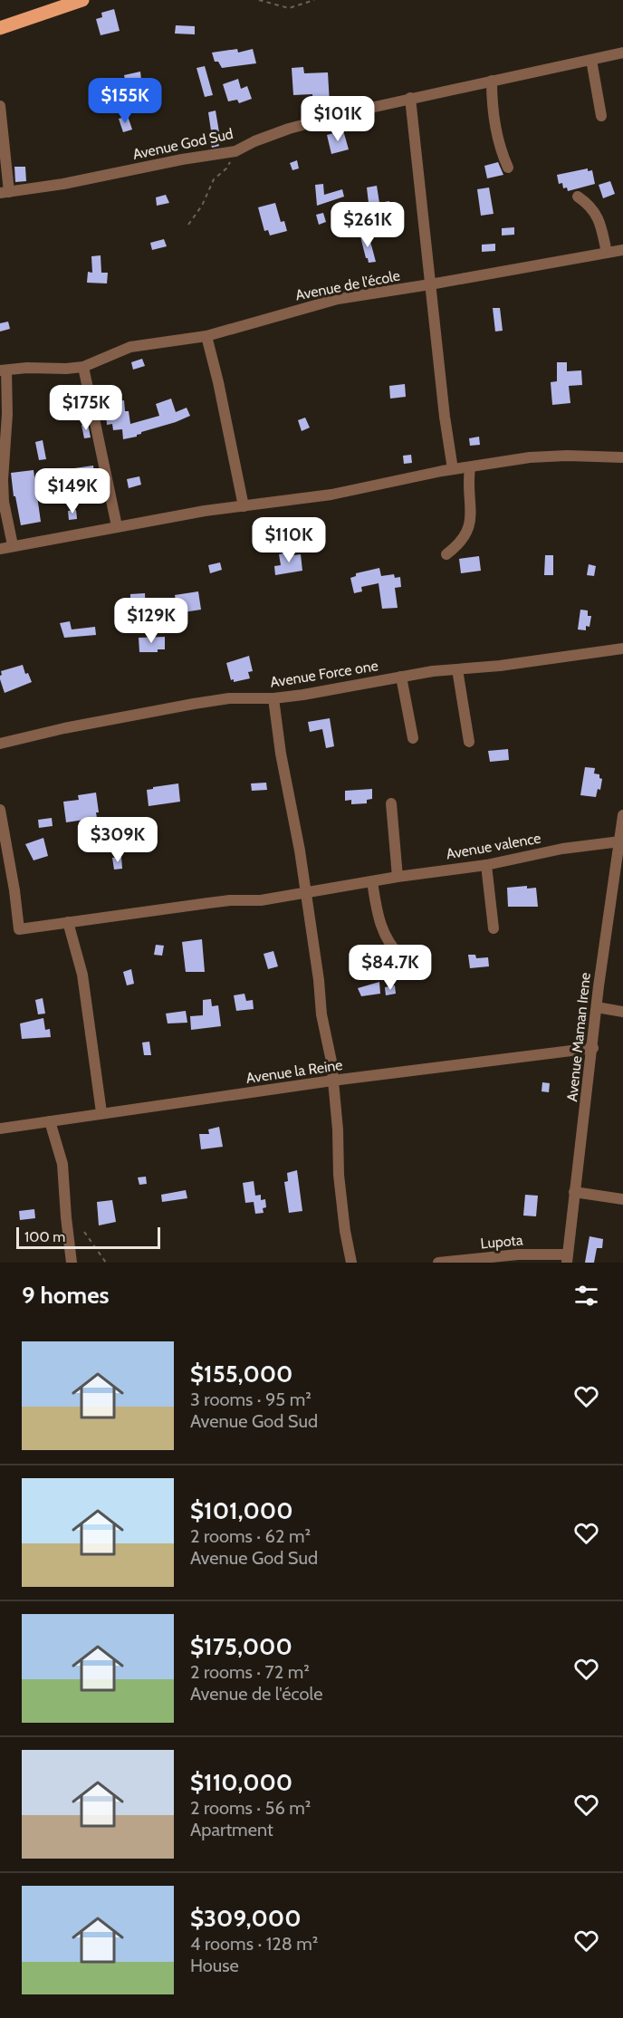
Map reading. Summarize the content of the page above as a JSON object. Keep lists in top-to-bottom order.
{
  "streets": {
    "street": [
      "Avenue God Sud",
      "Avenue de l'école",
      "Avenue Force one",
      "Avenue valence",
      "Avenue Maman Irene",
      "Avenue la Reine",
      "Lupota"
    ]
  },
  "crossings": [
    ["Avenue valence", "Avenue Maman Irene"],
    ["Avenue Maman Irene", "Avenue la Reine"],
    ["Avenue Maman Irene", "Lupota"]
  ],
  "scale_bar": "100 m",
  "page": {
    "price": [
      "$155K",
      "$101K",
      "$261K",
      "$175K",
      "$149K",
      "$110K",
      "$129K",
      "$309K",
      "$84.7K"
    ],
    "scale": "100 m",
    "heading": "9 homes",
    "list": [
      {
        "name": "$155,000",
        "note": "3 rooms · 95 m² · Avenue God Sud"
      },
      {
        "name": "$101,000",
        "note": "2 rooms · 62 m² · Avenue God Sud"
      },
      {
        "name": "$175,000",
        "note": "2 rooms · 72 m² · Avenue de l'école"
      },
      {
        "name": "$110,000",
        "note": "2 rooms · 56 m² · Apartment"
      },
      {
        "name": "$309,000",
        "note": "4 rooms · 128 m² · House"
      }
    ]
  }
}
